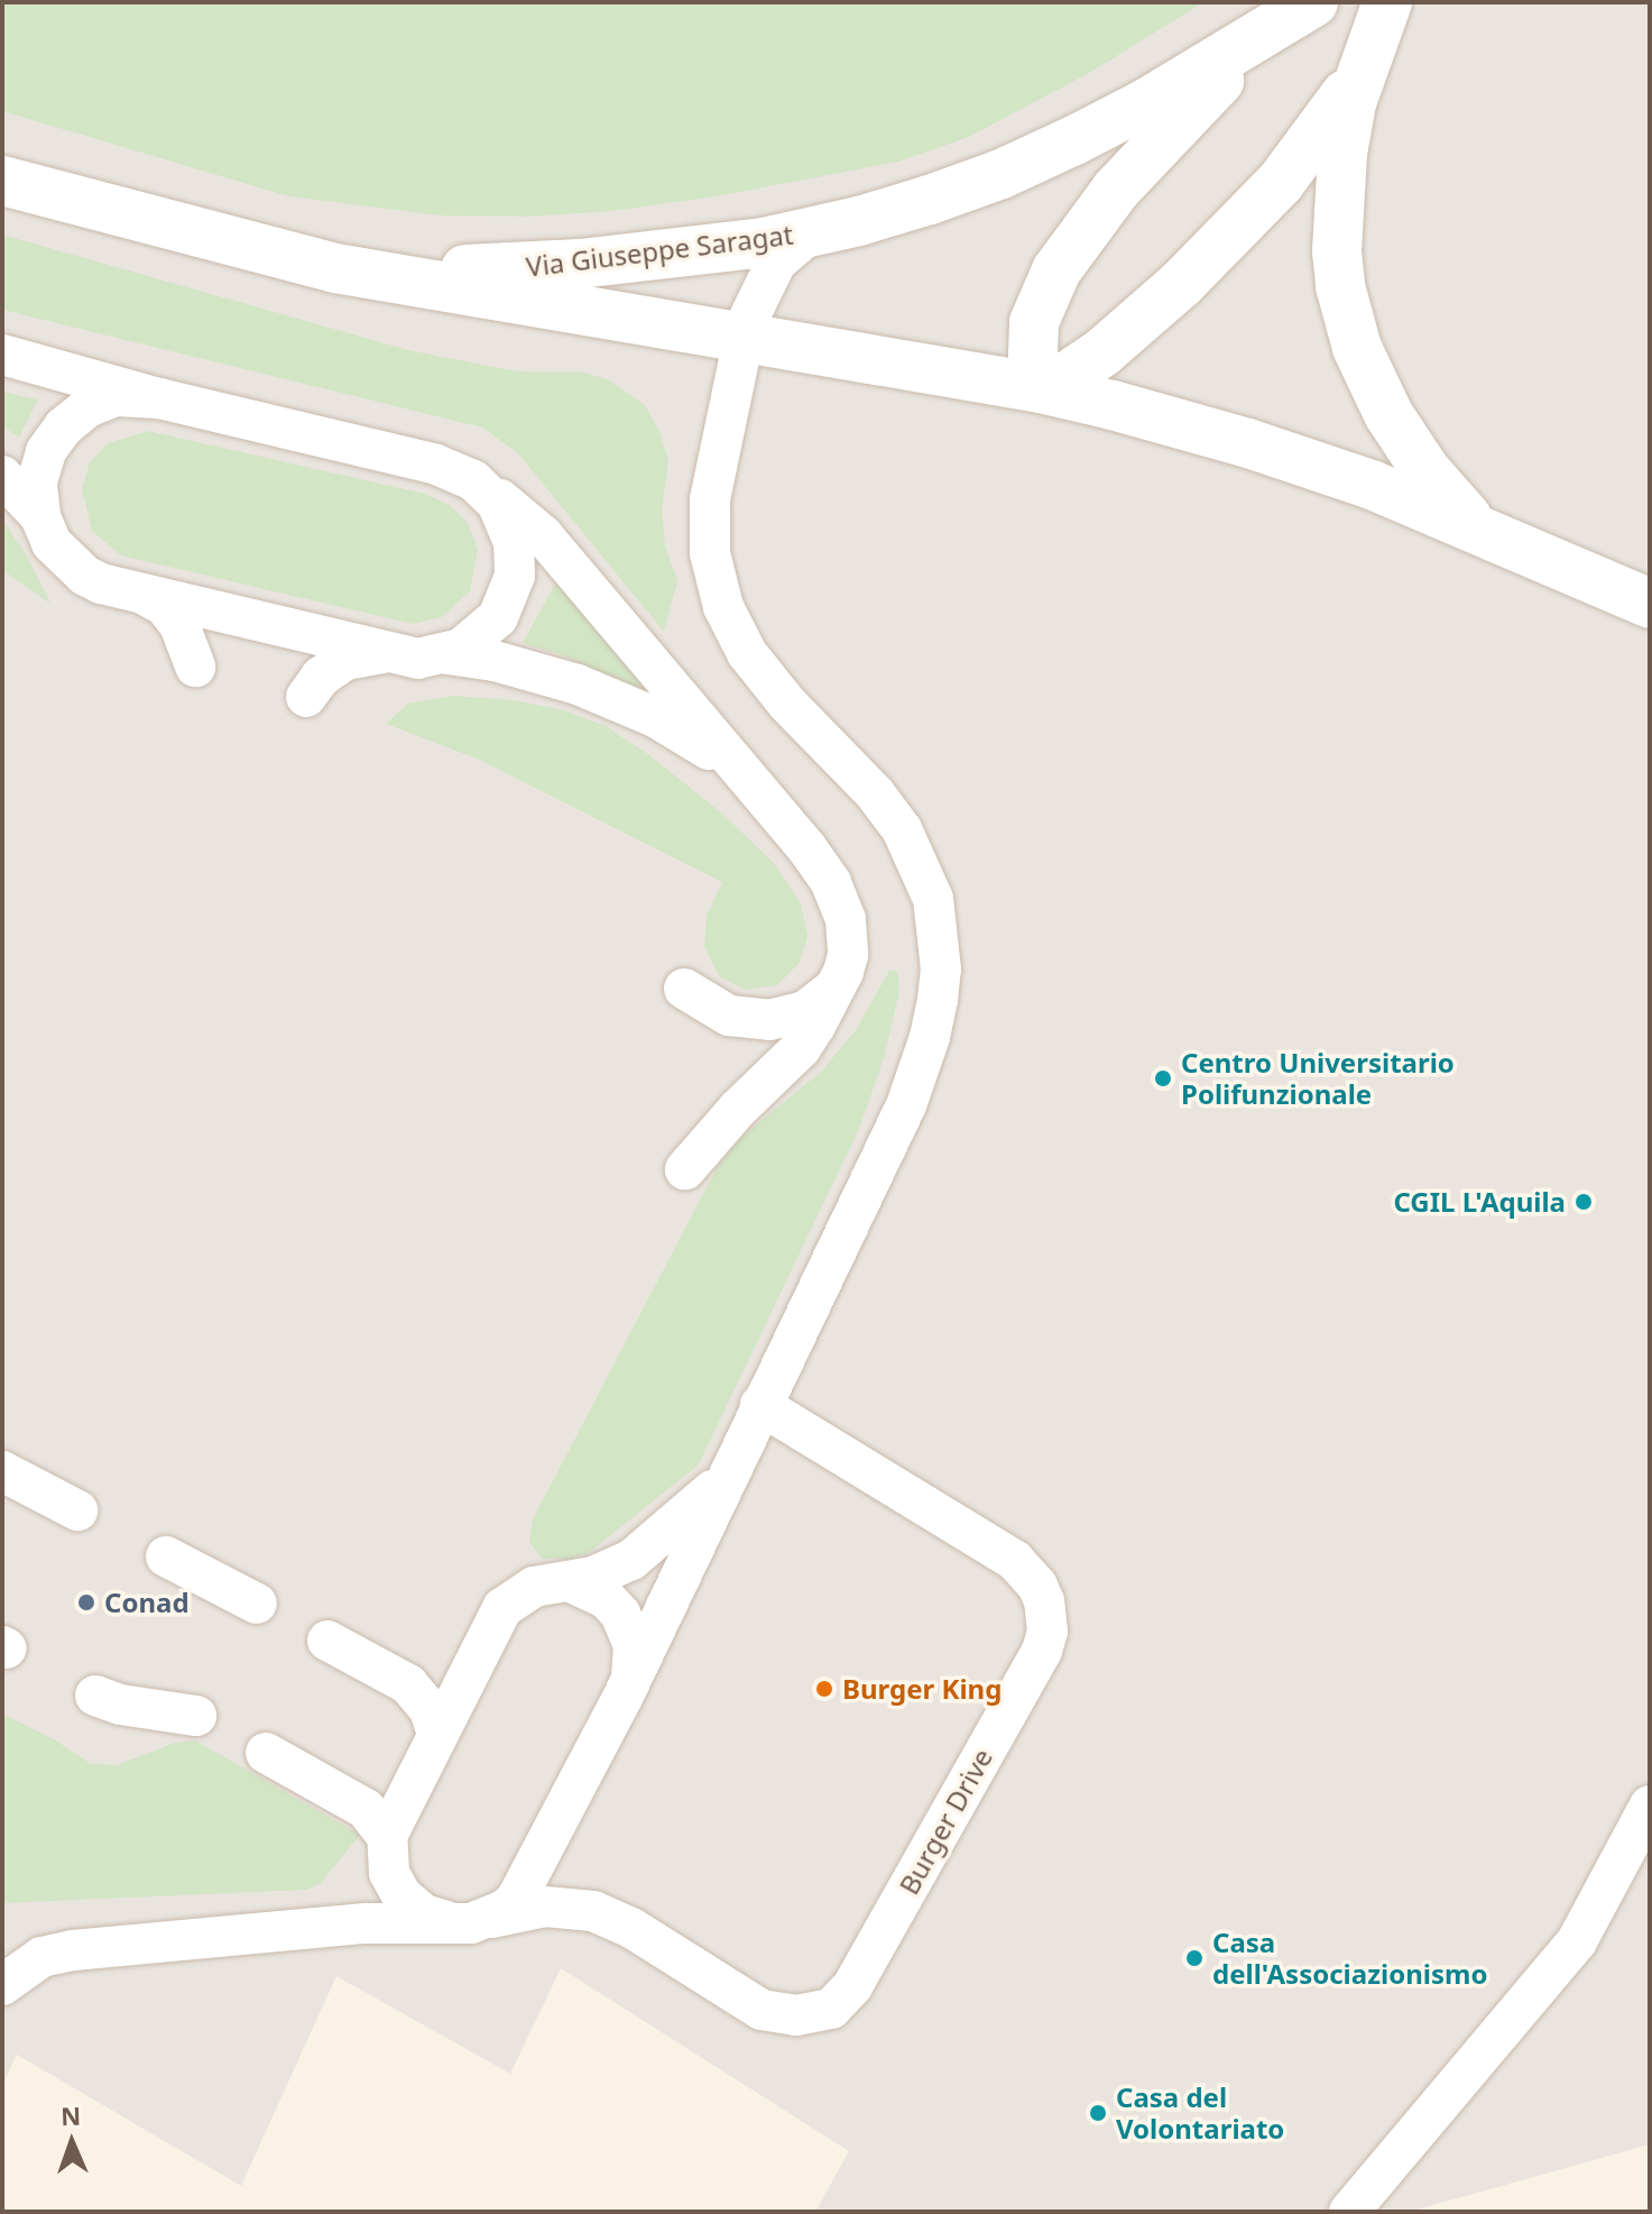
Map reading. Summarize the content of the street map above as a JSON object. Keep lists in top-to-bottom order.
{
  "streets": {
    "street": ["Via Giuseppe Saragat"],
    "lane": ["Burger Drive"]
  },
  "places": [
    "Centro Universitario Polifunzionale",
    "CGIL L'Aquila",
    "Conad",
    "Burger King",
    "Casa dell'Associazionismo",
    "Casa del Volontariato"
  ],
  "north": "top"
}
